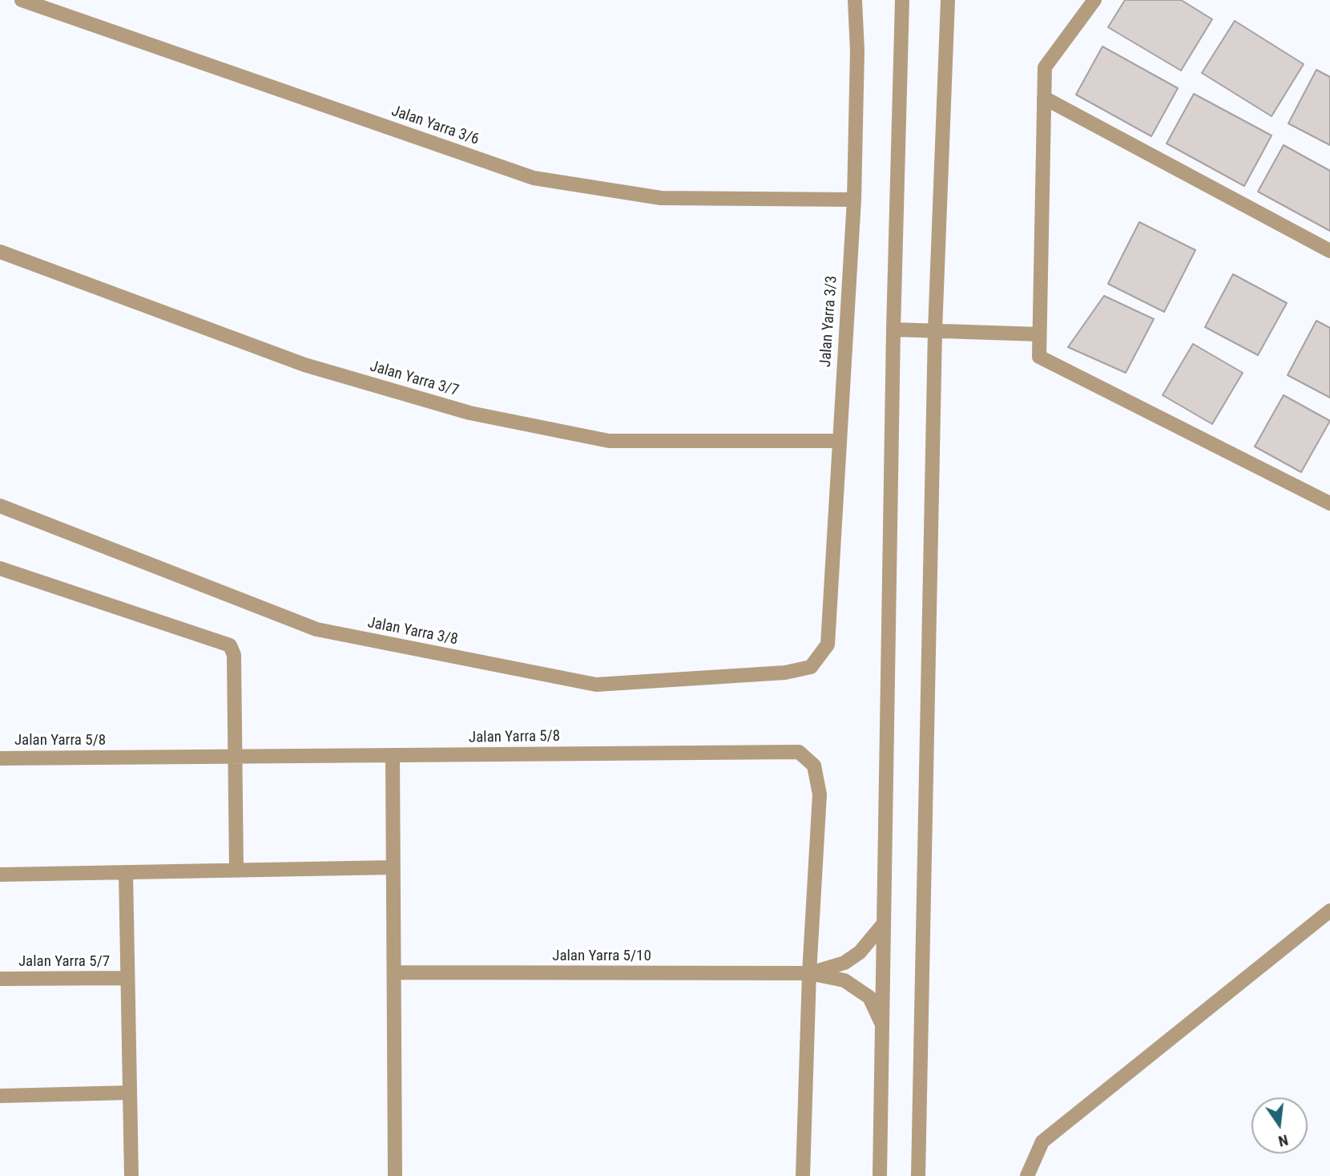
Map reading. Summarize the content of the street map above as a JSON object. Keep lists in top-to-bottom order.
{
  "streets": {
    "street": [
      "Jalan Yarra 3/6",
      "Jalan Yarra 3/3",
      "Jalan Yarra 3/7",
      "Jalan Yarra 3/8",
      "Jalan Yarra 5/8",
      "Jalan Yarra 5/10",
      "Jalan Yarra 5/7"
    ]
  },
  "crossings": [
    ["Jalan Yarra 3/6", "Jalan Yarra 3/3"],
    ["Jalan Yarra 3/3", "Jalan Yarra 3/7"],
    ["Jalan Yarra 3/3", "Jalan Yarra 3/8"],
    ["Jalan Yarra 5/8", "Jalan Yarra 5/10"]
  ],
  "north": "bottom"
}
